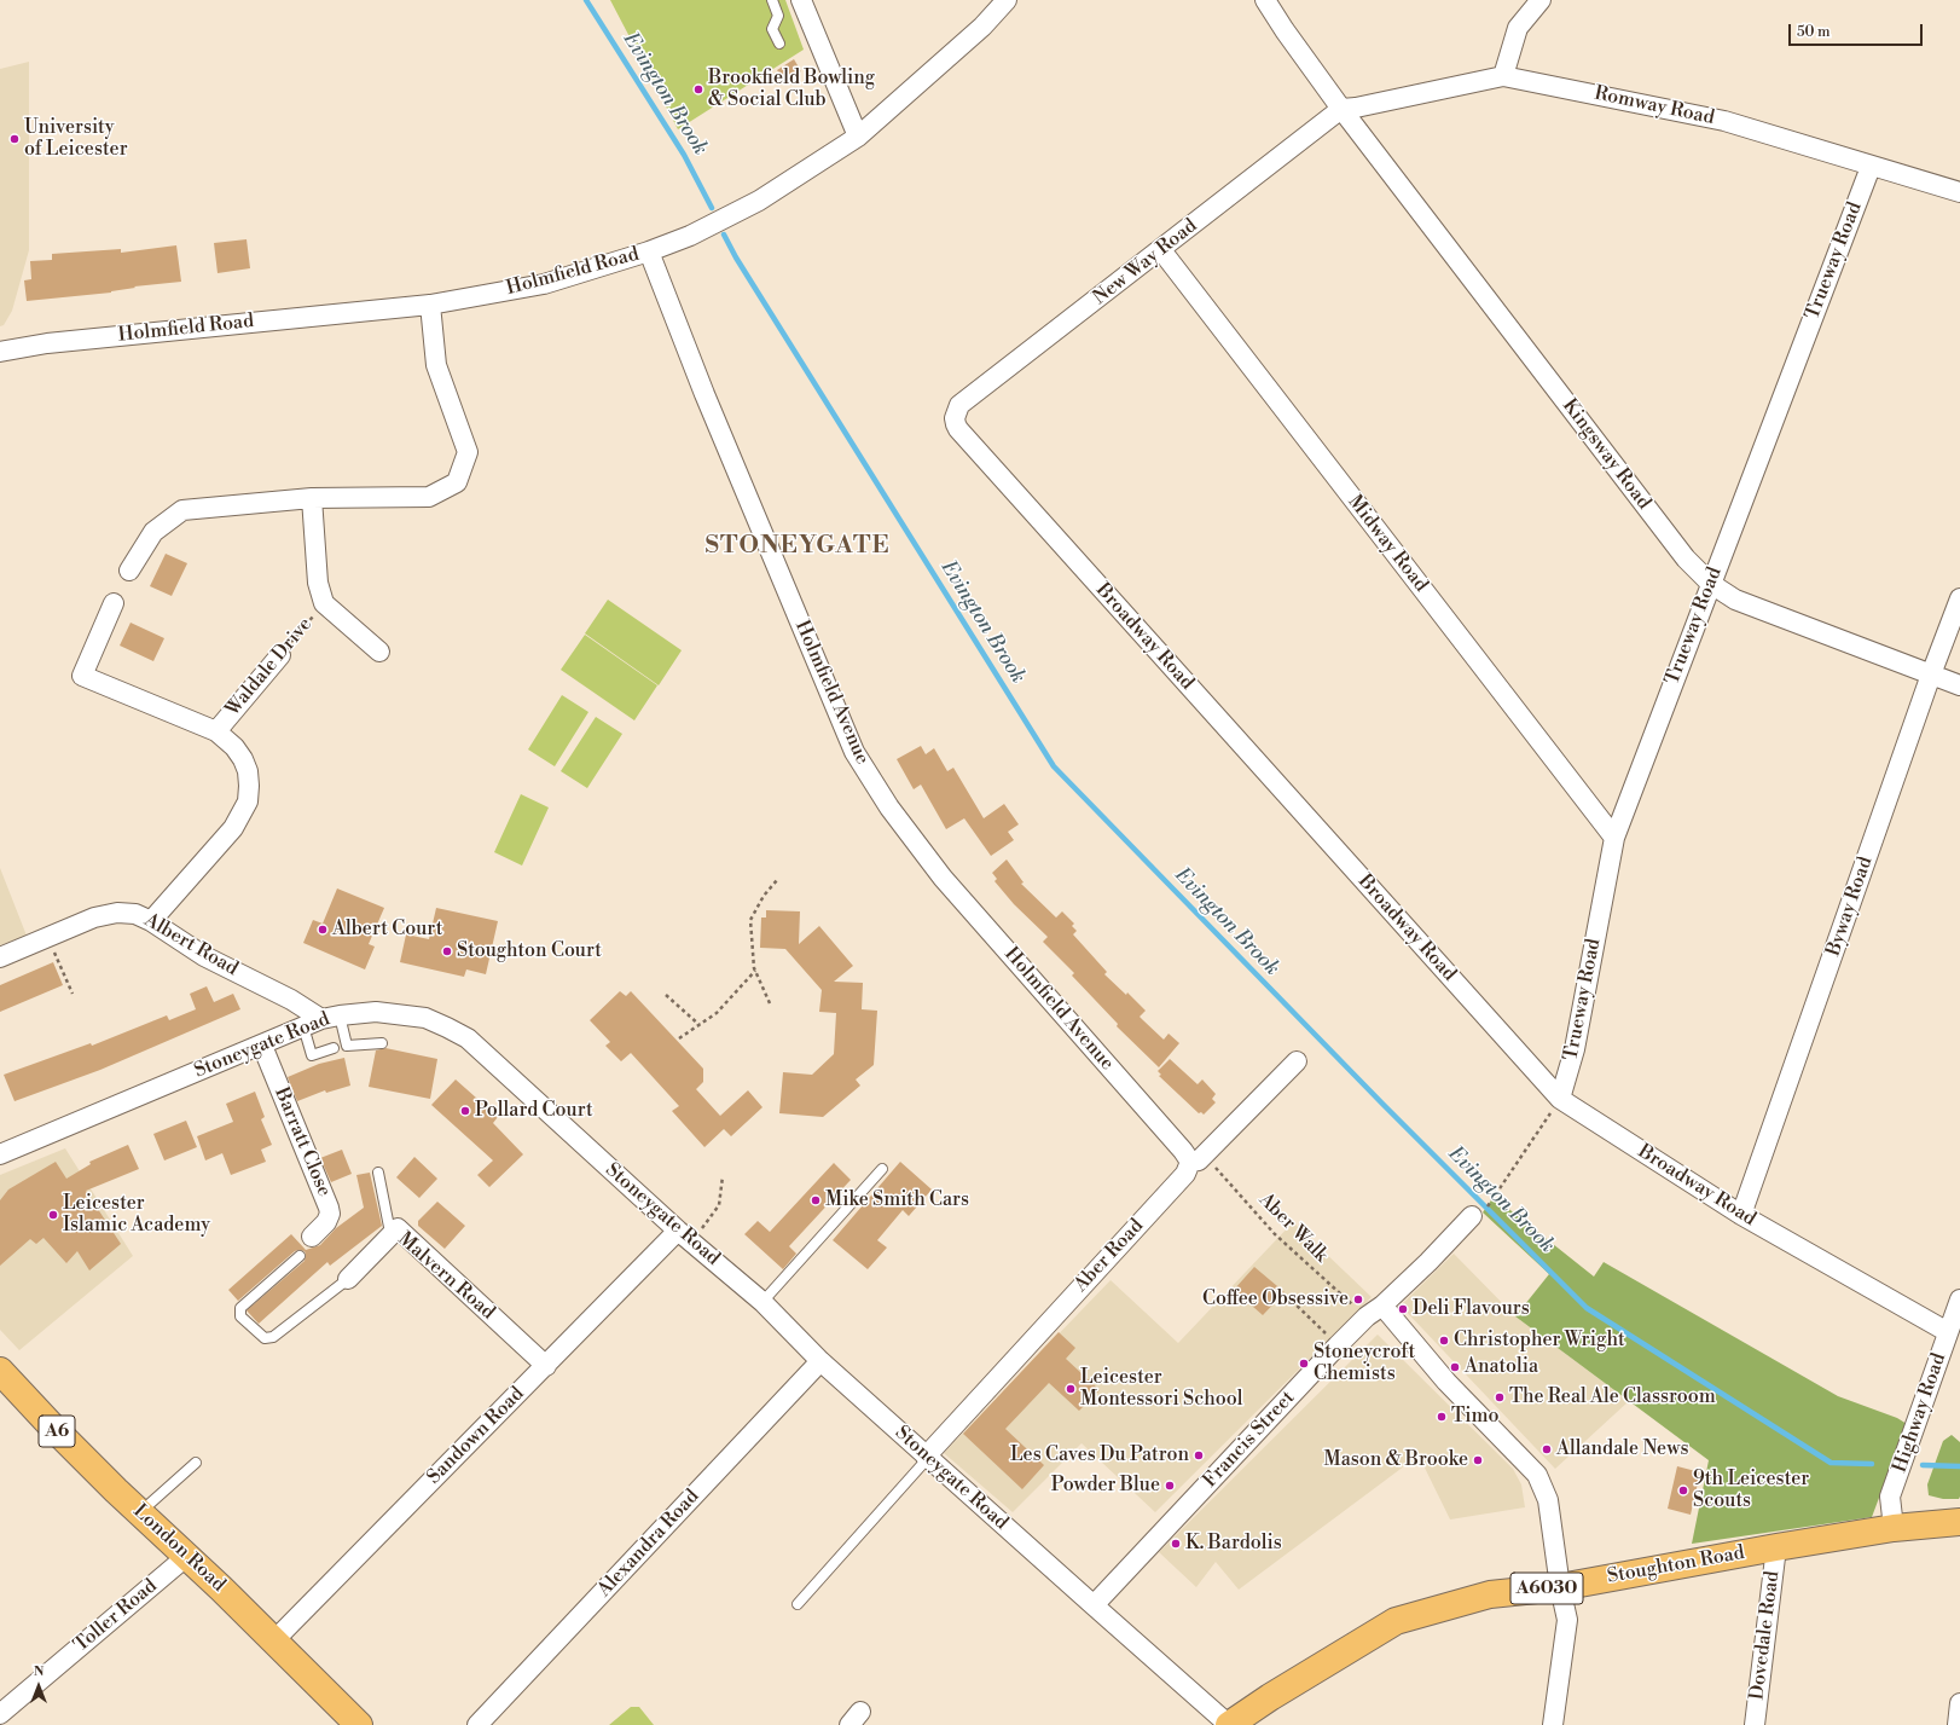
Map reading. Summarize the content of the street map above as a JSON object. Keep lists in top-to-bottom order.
{
  "streets": {
    "main road": [
      "A6",
      "London Road",
      "Stoughton Road",
      "A6030"
    ],
    "street": [
      "Romway Road",
      "Trueway Road",
      "New Way Road",
      "Holmfield Road",
      "Kingsway Road",
      "Midway Road",
      "Broadway Road",
      "Waldale Drive",
      "Holmfield Avenue",
      "Byway Road",
      "Albert Road",
      "Stoneygate Road",
      "Barratt Close",
      "Aber Road",
      "Malvern Road",
      "Highway Road",
      "Sandown Road",
      "Francis Street",
      "Alexandra Road",
      "Toller Road",
      "Dovedale Road"
    ],
    "path": ["Aber Walk"]
  },
  "crossings": [
    ["Romway Road", "Trueway Road"],
    ["Romway Road", "New Way Road"],
    ["Romway Road", "Kingsway Road"],
    ["Trueway Road", "Kingsway Road"],
    ["Trueway Road", "Midway Road"],
    ["Trueway Road", "Broadway Road"],
    ["New Way Road", "Kingsway Road"],
    ["New Way Road", "Midway Road"],
    ["New Way Road", "Broadway Road"],
    ["Holmfield Road", "Holmfield Avenue"],
    ["Kingsway Road", "Byway Road"],
    ["Broadway Road", "Byway Road"],
    ["Broadway Road", "Highway Road"],
    ["Waldale Drive", "Albert Road"],
    ["Holmfield Avenue", "Aber Walk"],
    ["Holmfield Avenue", "Aber Road"],
    ["Albert Road", "Stoneygate Road"],
    ["Stoneygate Road", "Barratt Close"],
    ["Stoneygate Road", "Aber Road"],
    ["Stoneygate Road", "Sandown Road"],
    ["Stoneygate Road", "Francis Street"],
    ["Stoneygate Road", "Alexandra Road"],
    ["Stoneygate Road", "Stoughton Road"],
    ["Aber Walk", "Aber Road"],
    ["Aber Walk", "Francis Street"],
    ["Malvern Road", "Sandown Road"],
    ["Highway Road", "Stoughton Road"],
    ["Highway Road", "A6030"],
    ["Sandown Road", "London Road"],
    ["London Road", "Toller Road"],
    ["Stoughton Road", "A6030"],
    ["Stoughton Road", "Dovedale Road"]
  ],
  "districts": ["STONEYGATE"],
  "water": ["Evington Brook"],
  "places": [
    "Brookfield Bowling & Social Club",
    "University of Leicester",
    "Albert Court",
    "Stoughton Court",
    "Pollard Court",
    "Mike Smith Cars",
    "Leicester Islamic Academy",
    "Coffee Obsessive",
    "Deli Flavours",
    "Christopher Wright",
    "Stoneycroft Chemists",
    "Anatolia",
    "Leicester Montessori School",
    "The Real Ale Classroom",
    "Timo",
    "Allandale News",
    "Les Caves Du Patron",
    "Mason & Brooke",
    "Powder Blue",
    "9th Leicester Scouts",
    "K. Bardolis"
  ],
  "scale_bar": "50 m",
  "north": "top"
}
